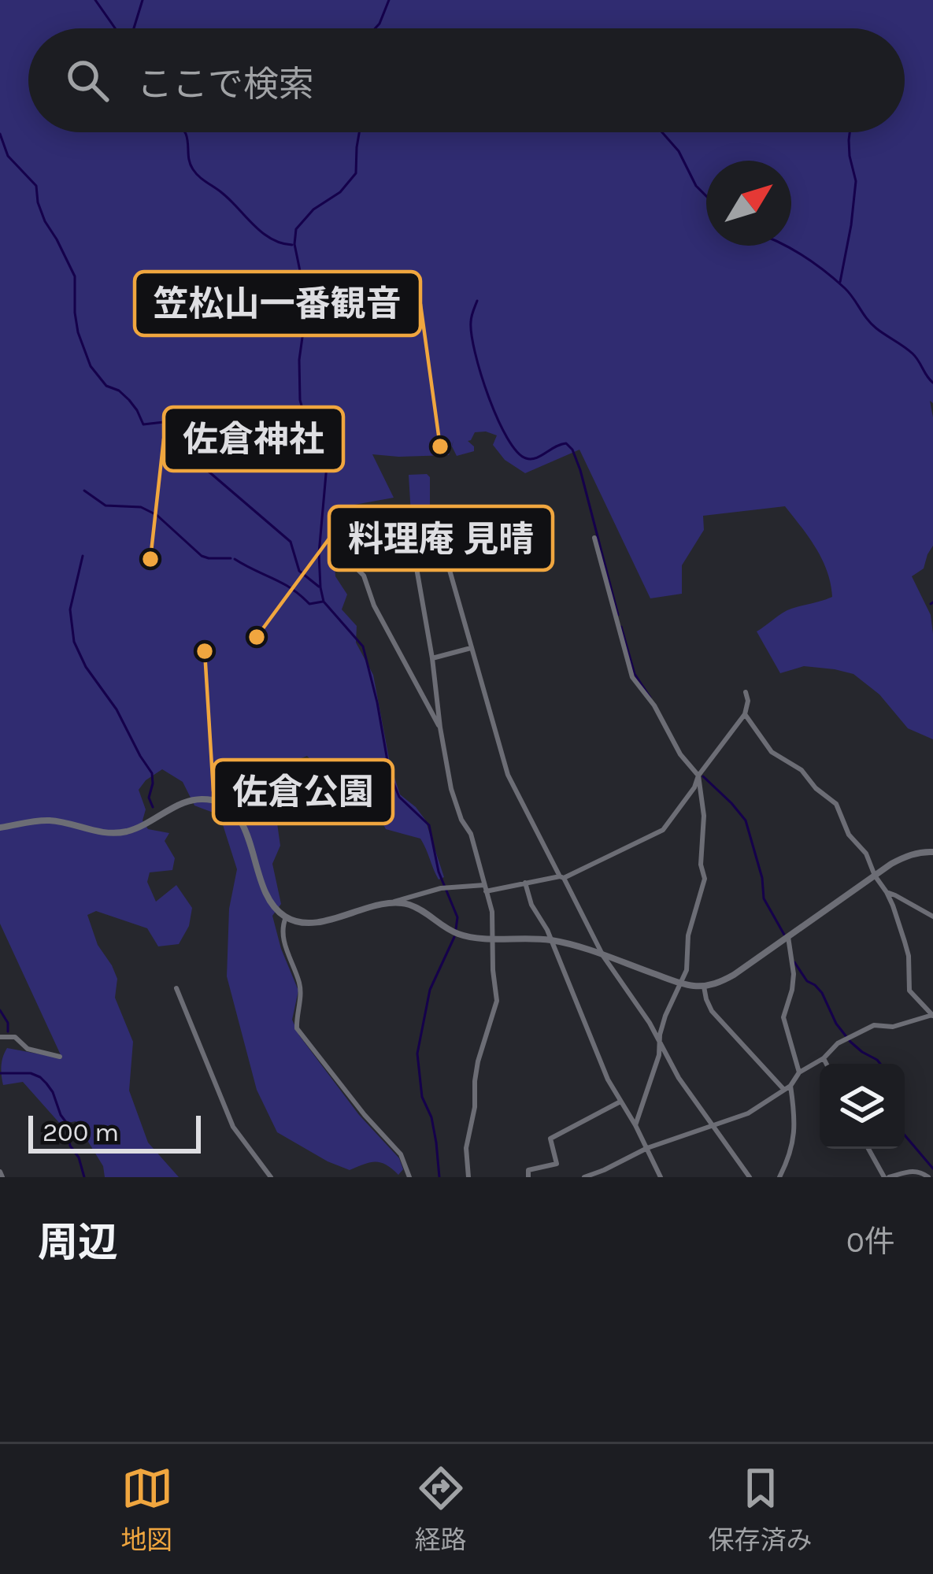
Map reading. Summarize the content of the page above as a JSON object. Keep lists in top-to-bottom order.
{
  "places": [
    "笠松山一番観音",
    "佐倉神社",
    "料理庵 見晴",
    "佐倉公園"
  ],
  "scale_bar": "200 m",
  "north": "top right",
  "page": {
    "search": "ここで検索",
    "scale": "200 m",
    "heading": ["周辺", "0件"],
    "nav": ["地図", "経路", "保存済み"]
  }
}
